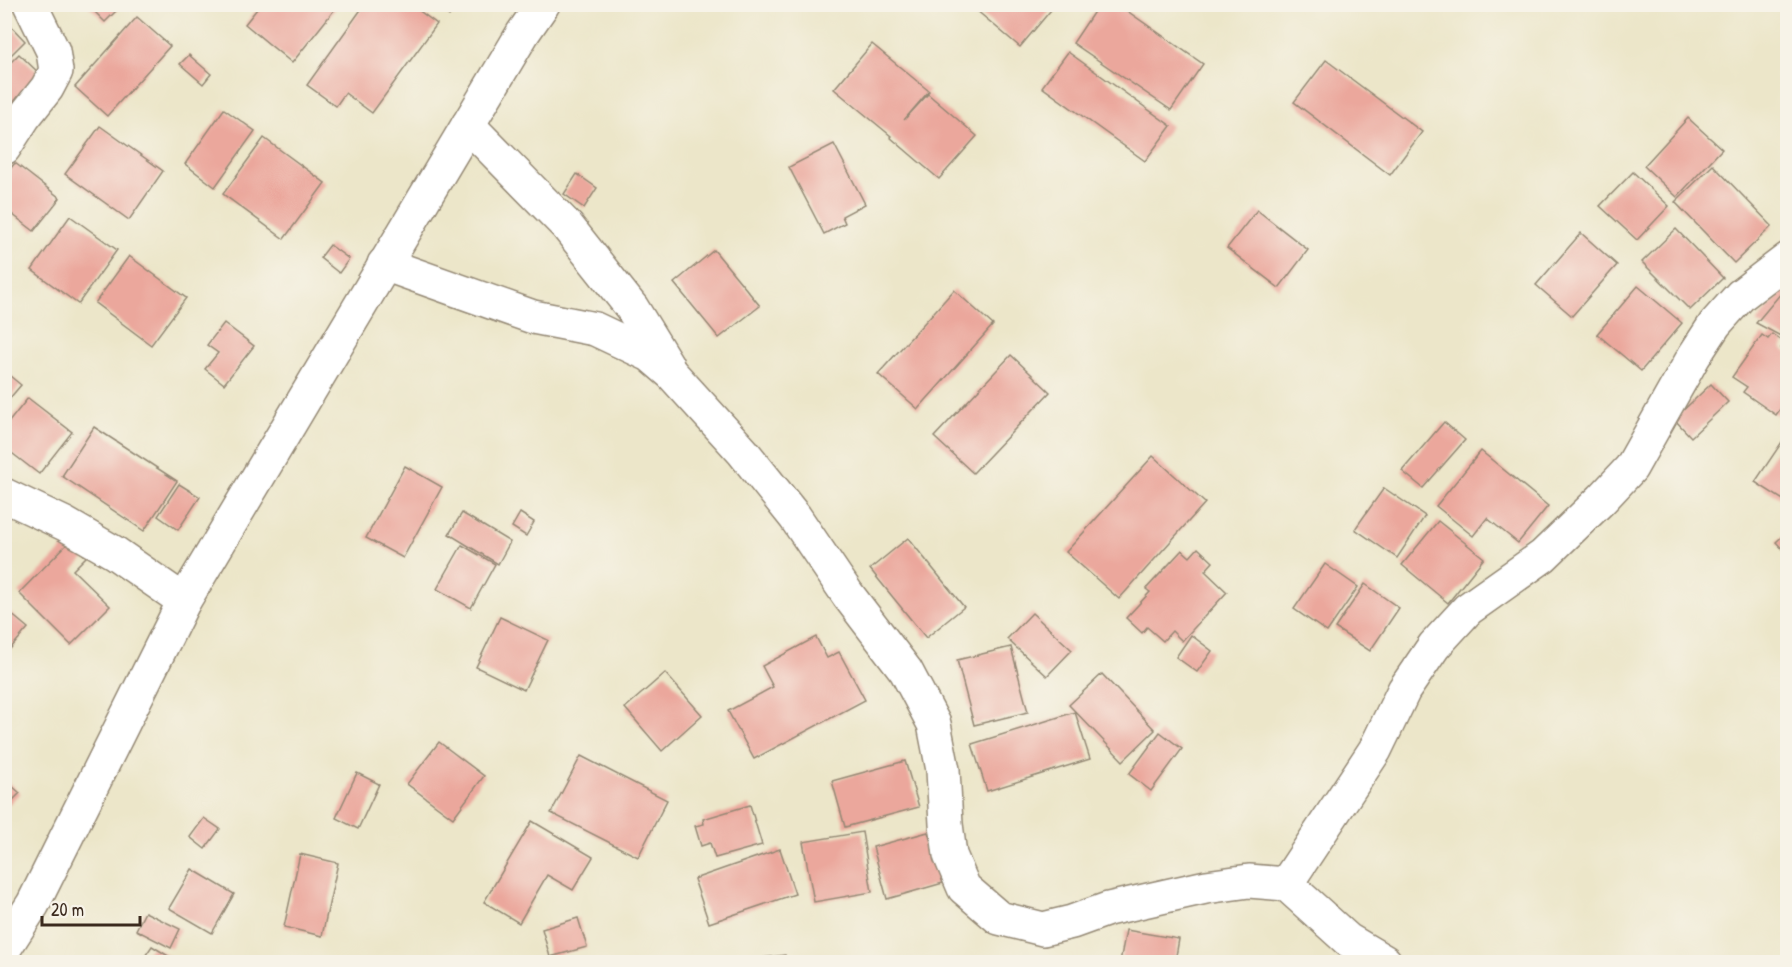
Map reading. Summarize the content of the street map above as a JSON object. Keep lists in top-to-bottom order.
{
  "scale_bar": "20 m"
}
